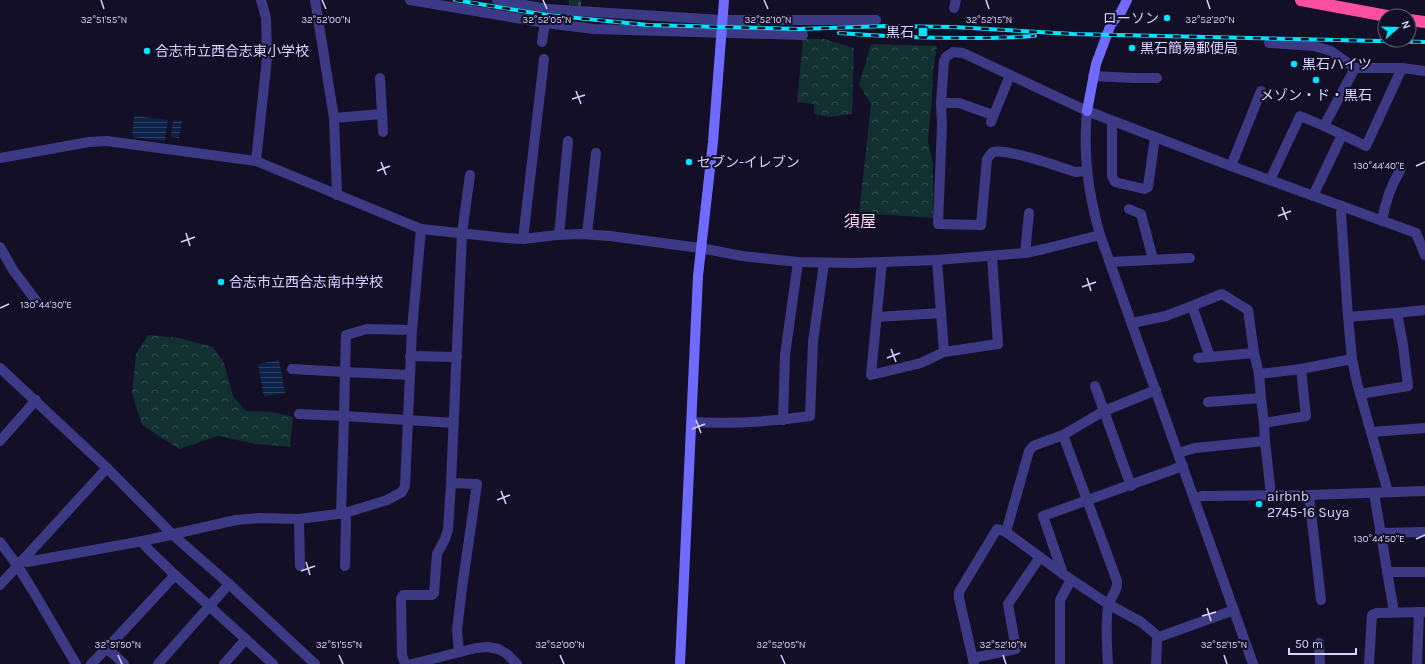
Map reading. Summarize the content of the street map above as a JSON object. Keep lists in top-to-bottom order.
{
  "districts": ["須屋"],
  "places": {
    "other": [
      "ローソン",
      "黒石簡易郵便局",
      "合志市立西合志東小学校",
      "黒石ハイツ",
      "メゾン・ド・黒石",
      "セブン-イレブン",
      "合志市立西合志南中学校",
      "airbnb 2745-16 Suya"
    ],
    "transit": ["黒石"]
  },
  "scale_bar": "50 m",
  "north": "right",
  "coordinates": [
    "32°52'20\"N",
    "32°51'55\"N",
    "32°52'00\"N",
    "32°52'05\"N",
    "32°52'10\"N",
    "32°52'15\"N",
    "130°44'40\"E",
    "130°44'30\"E",
    "130°44'50\"E",
    "32°51'50\"N"
  ]
}
